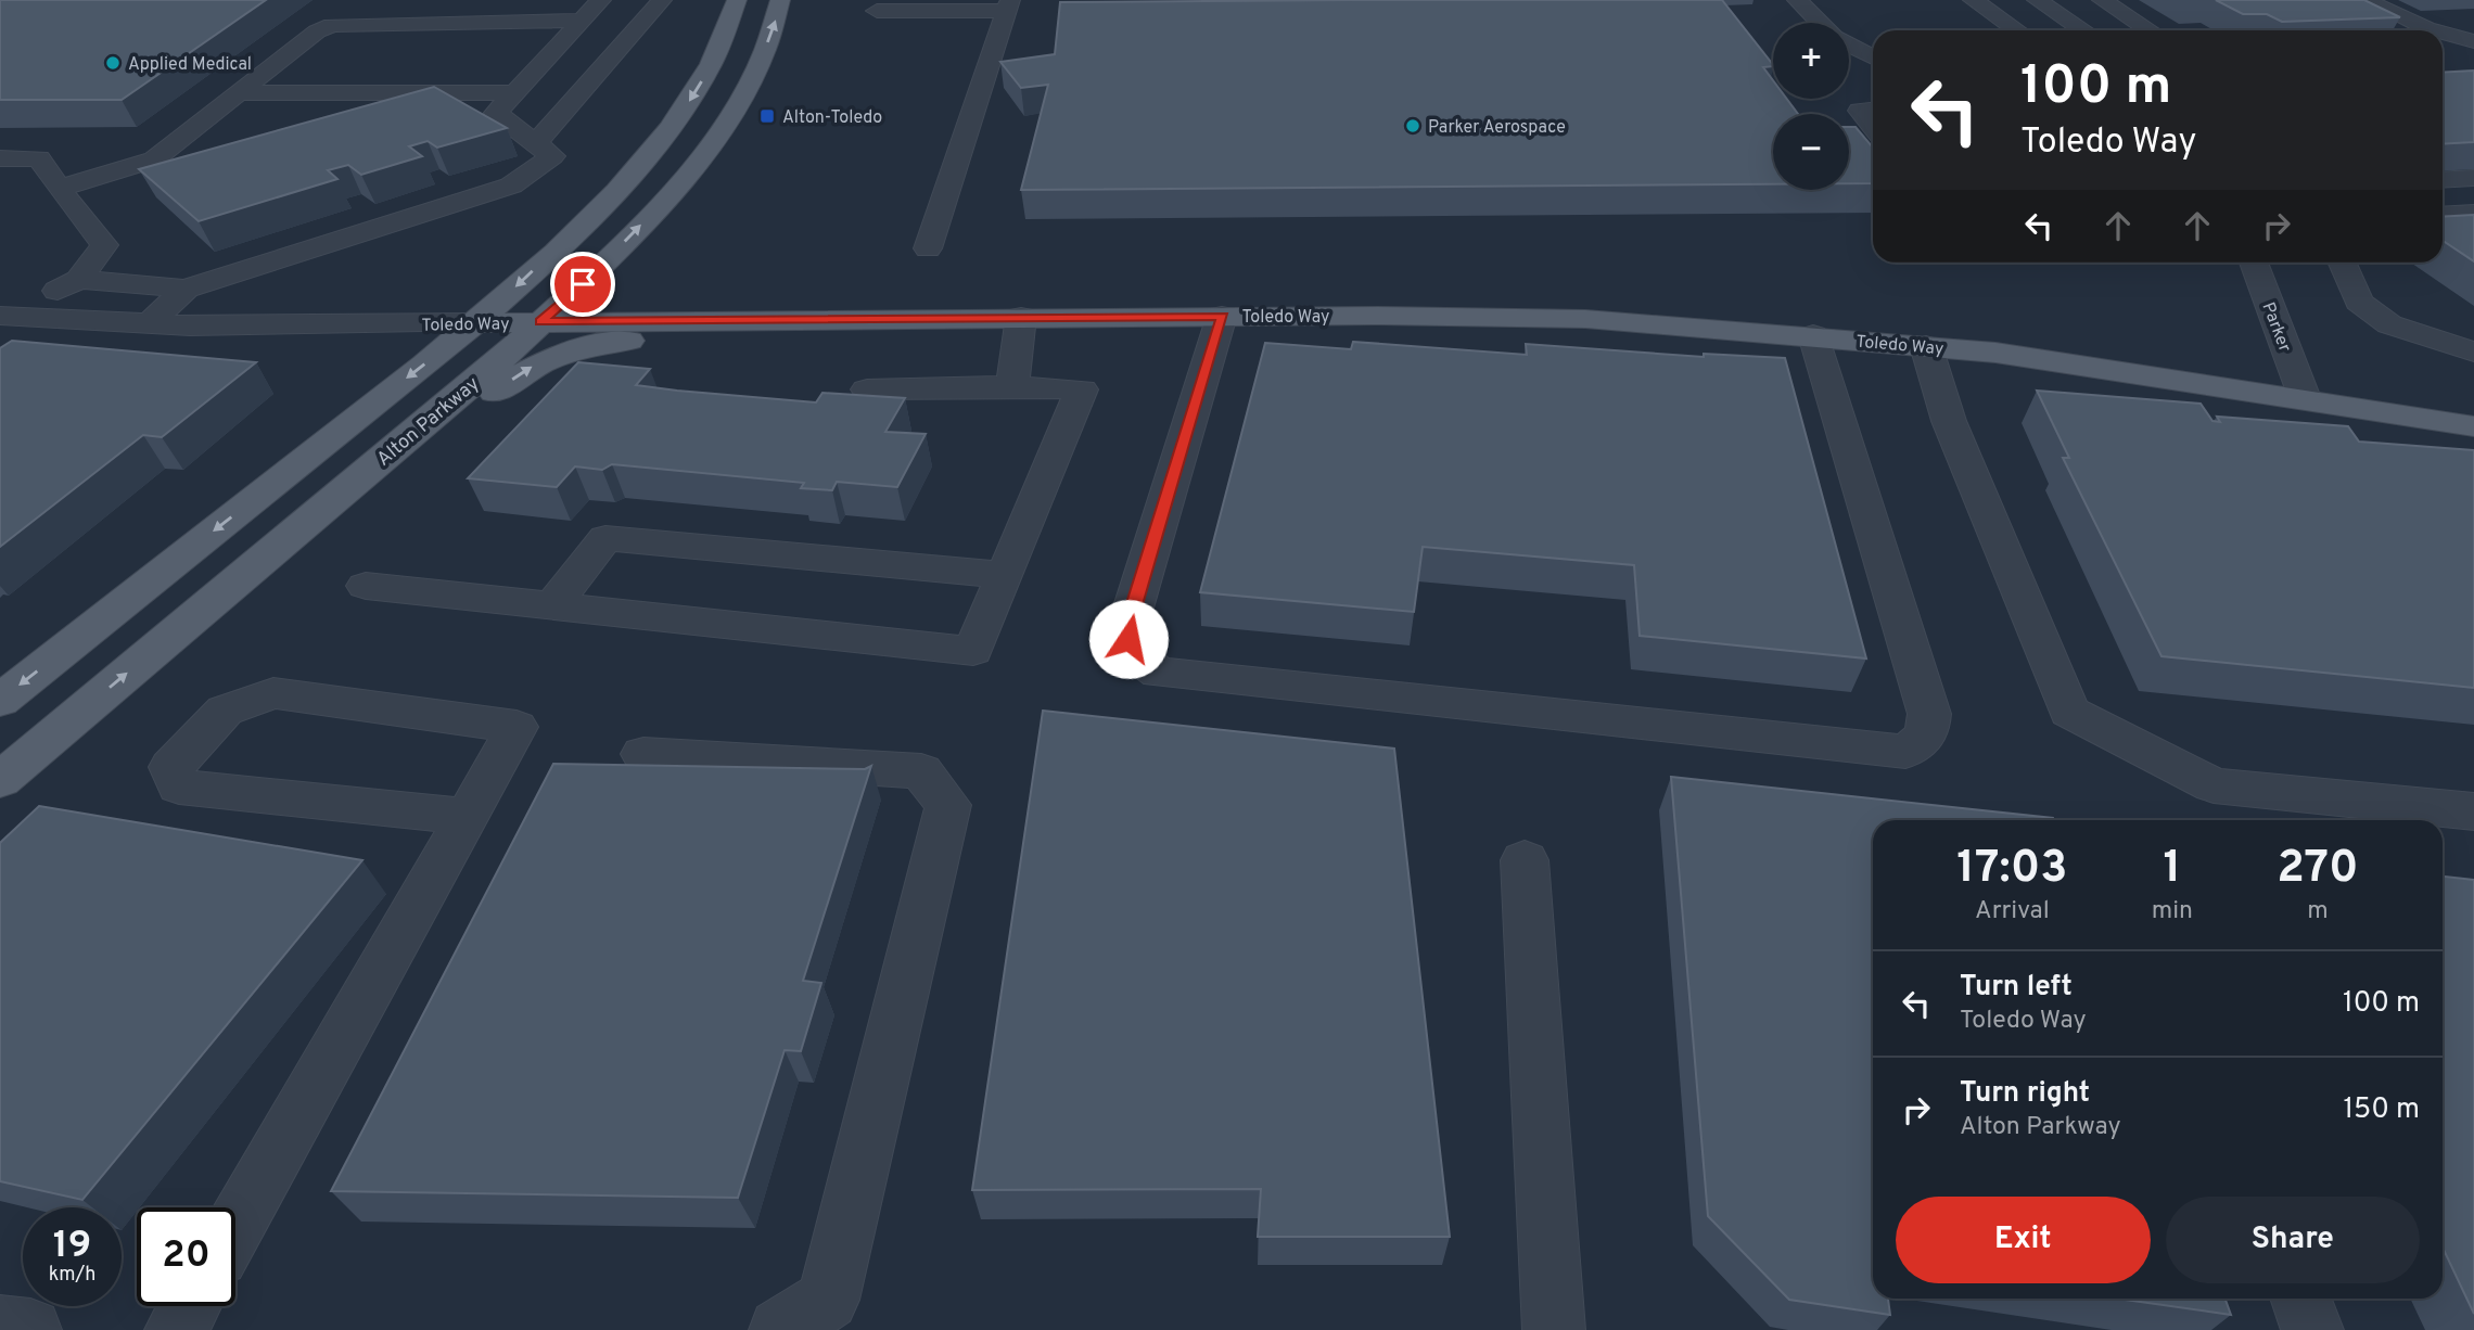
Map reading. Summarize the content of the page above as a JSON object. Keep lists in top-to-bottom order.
{
  "streets": {
    "main road": ["Toledo Way", "Alton Parkway"],
    "street": ["Parker"]
  },
  "crossings": [
    ["Toledo Way", "Parker"],
    ["Toledo Way", "Alton Parkway"]
  ],
  "places": {
    "other": ["Applied Medical", "Parker Aerospace"],
    "transit": ["Alton-Toledo"]
  },
  "page": {
    "map_buttons": ["+", "−"],
    "turn": ["100 m", "Toledo Way"],
    "eta": [
      "17:03",
      "Arrival",
      "1",
      "min",
      "270",
      "m"
    ],
    "list": [
      {
        "name": "Turn left",
        "note": "Toledo Way",
        "value": "100 m"
      },
      {
        "name": "Turn right",
        "note": "Alton Parkway",
        "value": "150 m"
      }
    ],
    "buttons": ["Exit", "Share"],
    "speed": "19 km/h",
    "limit": "20"
  }
}
